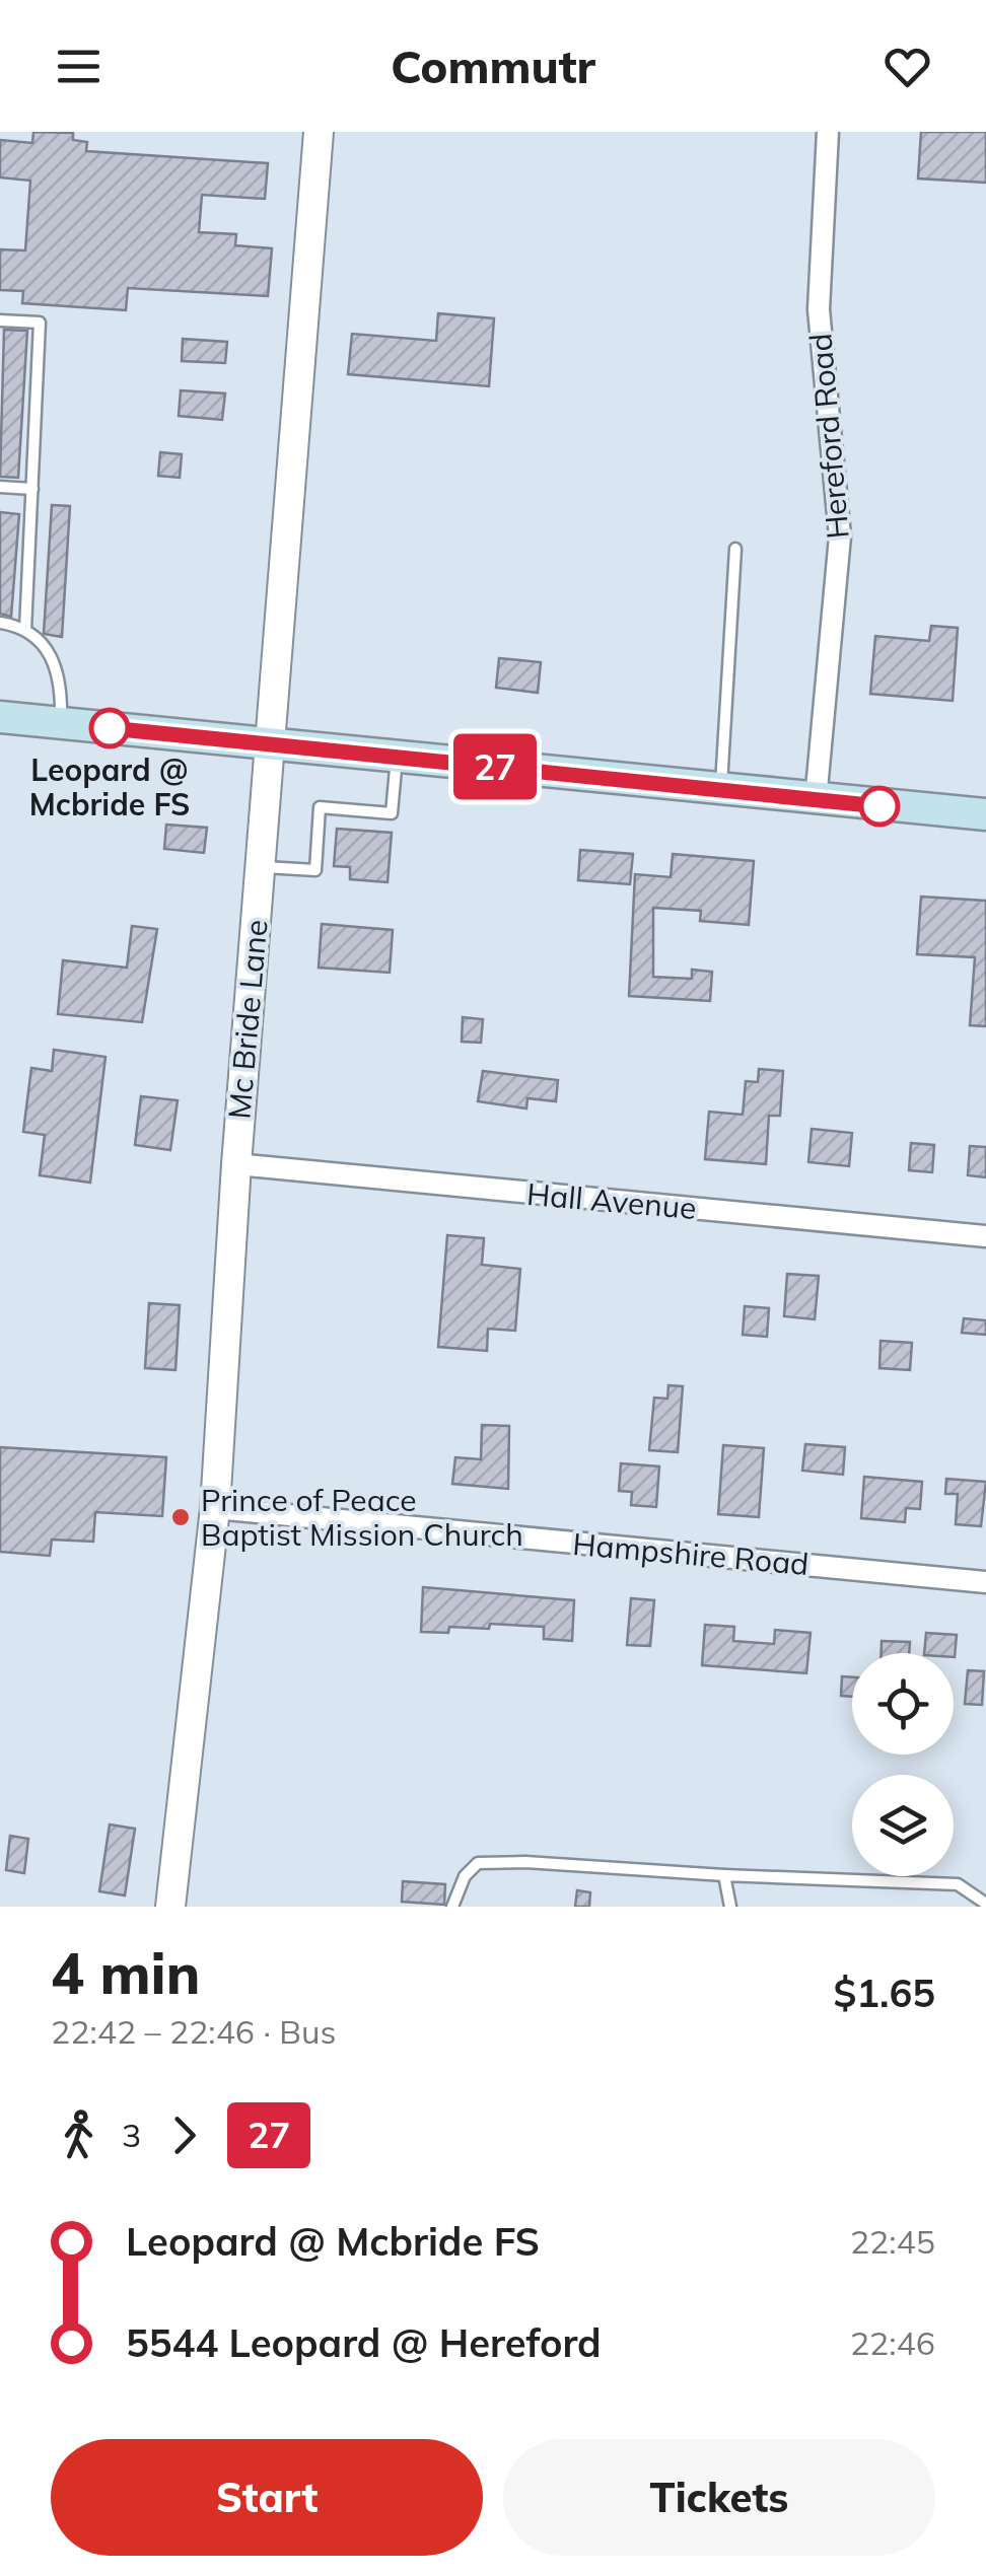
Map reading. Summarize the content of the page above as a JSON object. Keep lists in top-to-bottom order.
{
  "streets": {
    "street": [
      "Hereford Road",
      "Mc Bride Lane",
      "Hall Avenue",
      "Hampshire Road"
    ]
  },
  "crossings": [
    ["Mc Bride Lane", "Hall Avenue"],
    ["Mc Bride Lane", "Hampshire Road"]
  ],
  "places": ["Leopard @ Mcbride FS", "Prince of Peace Baptist Mission Church"],
  "lines": ["bus line 27"],
  "page": {
    "header": "Commutr",
    "on_map": "27",
    "heading": ["4 min", "22:42 – 22:46 · Bus", "$1.65"],
    "legs": ["3", "27"],
    "list": [
      {
        "name": "Leopard @ Mcbride FS",
        "value": "22:45"
      },
      {
        "name": "5544 Leopard @ Hereford",
        "value": "22:46"
      }
    ],
    "buttons": ["Start", "Tickets"]
  }
}
